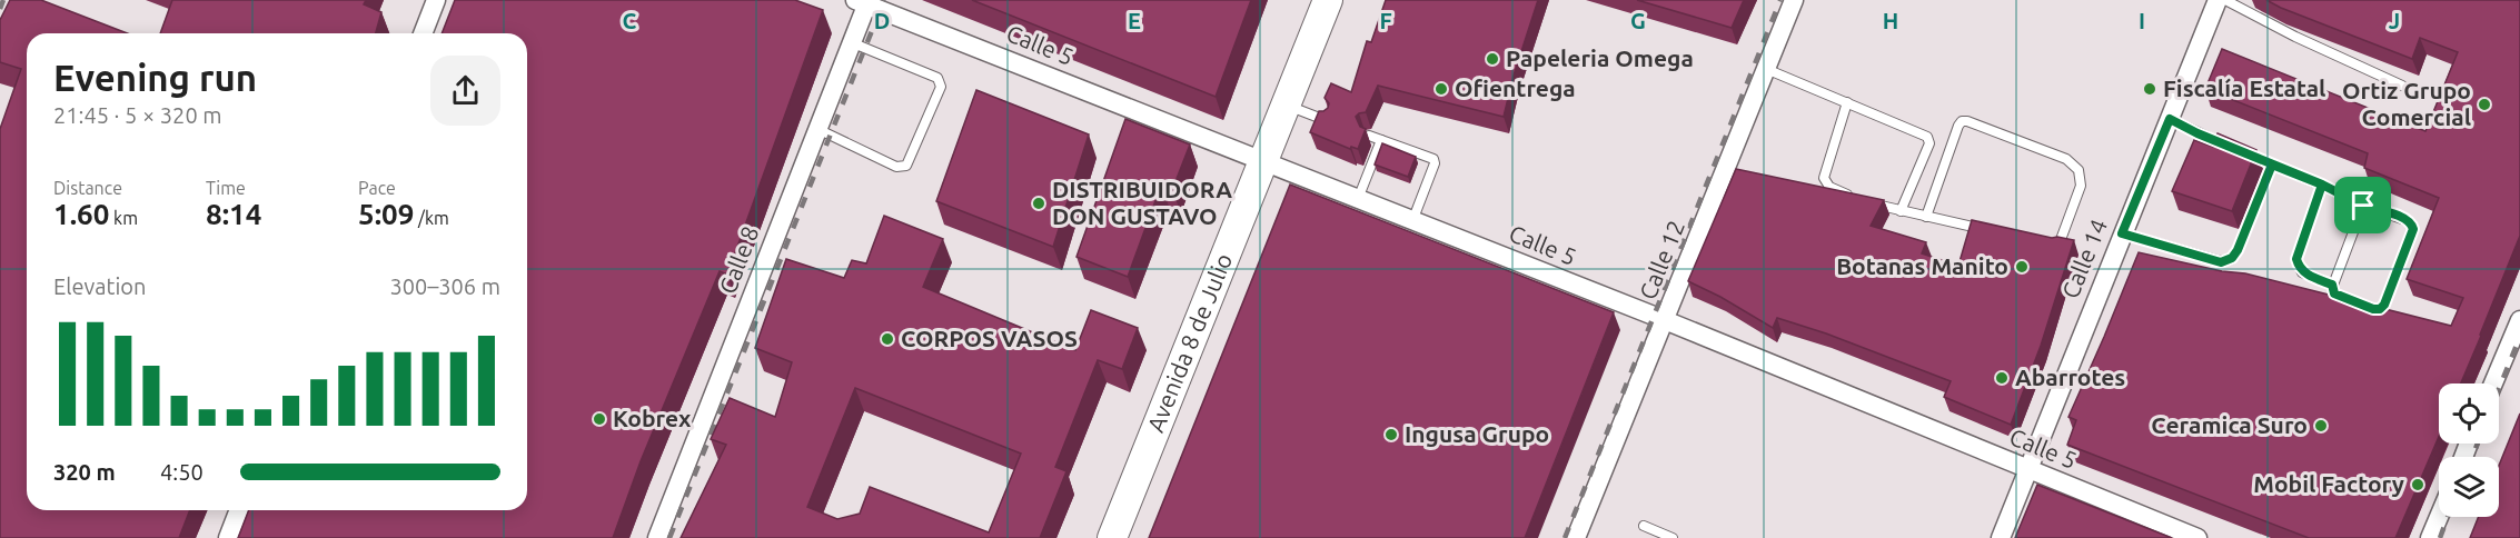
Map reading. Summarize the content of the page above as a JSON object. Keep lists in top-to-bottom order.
{
  "streets": {
    "main road": ["Avenida 8 de Julio"],
    "street": [
      "Calle 5",
      "Calle 14",
      "Calle 8",
      "Calle 12"
    ]
  },
  "crossings": [
    ["Calle 5", "Calle 14"],
    ["Calle 5", "Calle 8"],
    ["Calle 5", "Calle 12"],
    ["Calle 5", "Avenida 8 de Julio"]
  ],
  "places": [
    "Papeleria Omega",
    "Ofientrega",
    "Fiscalía Estatal",
    "Ortiz Grupo Comercial",
    "DISTRIBUIDORA DON GUSTAVO",
    "Botanas Manito",
    "CORPOS VASOS",
    "Abarrotes",
    "Kobrex",
    "Ceramica Suro",
    "Ingusa Grupo",
    "Mobil Factory"
  ],
  "page": {
    "heading": ["Evening run", "21:45 · 5 × 320 m"],
    "stats": [
      ["Distance", "1.60 km"],
      ["Time", "8:14"],
      ["Pace", "5:09 /km"]
    ],
    "chart": ["Elevation", "300–306 m"],
    "list": [
      {
        "name": "320 m",
        "note": "4:50"
      }
    ]
  },
  "grid": {
    "columns": [
      "C",
      "D",
      "E",
      "F",
      "G",
      "H",
      "I",
      "J"
    ]
  }
}
